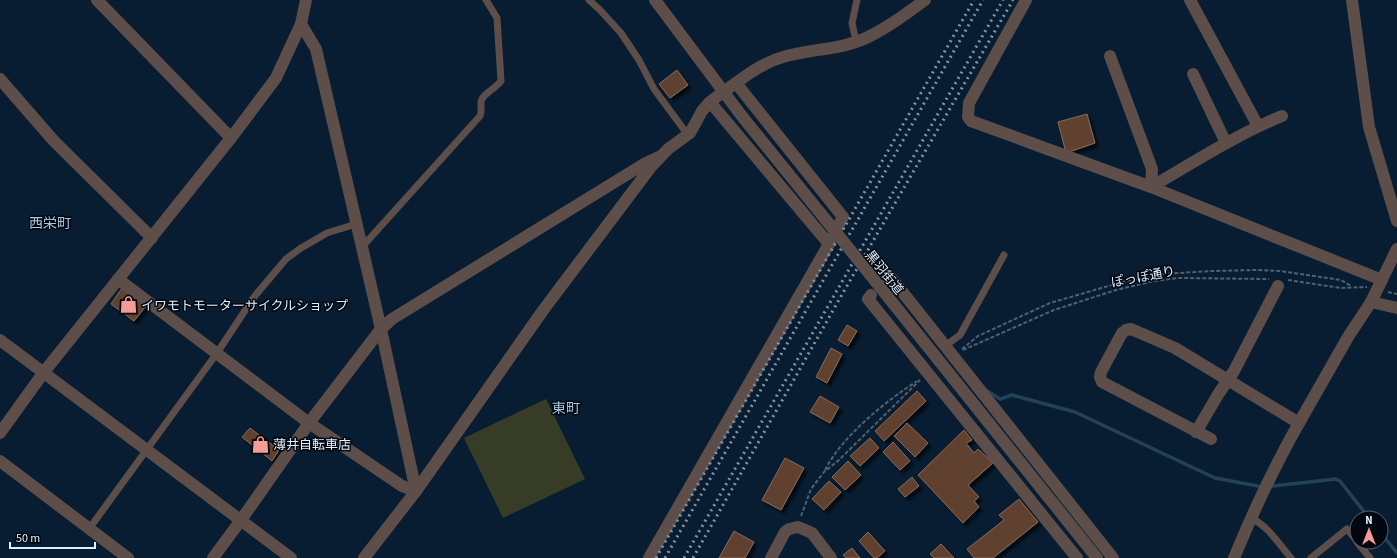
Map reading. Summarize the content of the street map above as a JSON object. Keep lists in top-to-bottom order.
{
  "streets": {
    "street": ["黒羽街道"],
    "path": ["ぽっぽ通り"]
  },
  "districts": ["西栄町", "東町"],
  "places": {
    "shop": ["イワモトモーターサイクルショップ", "薄井自転車店"]
  },
  "scale_bar": "50 m",
  "north": "top"
}
